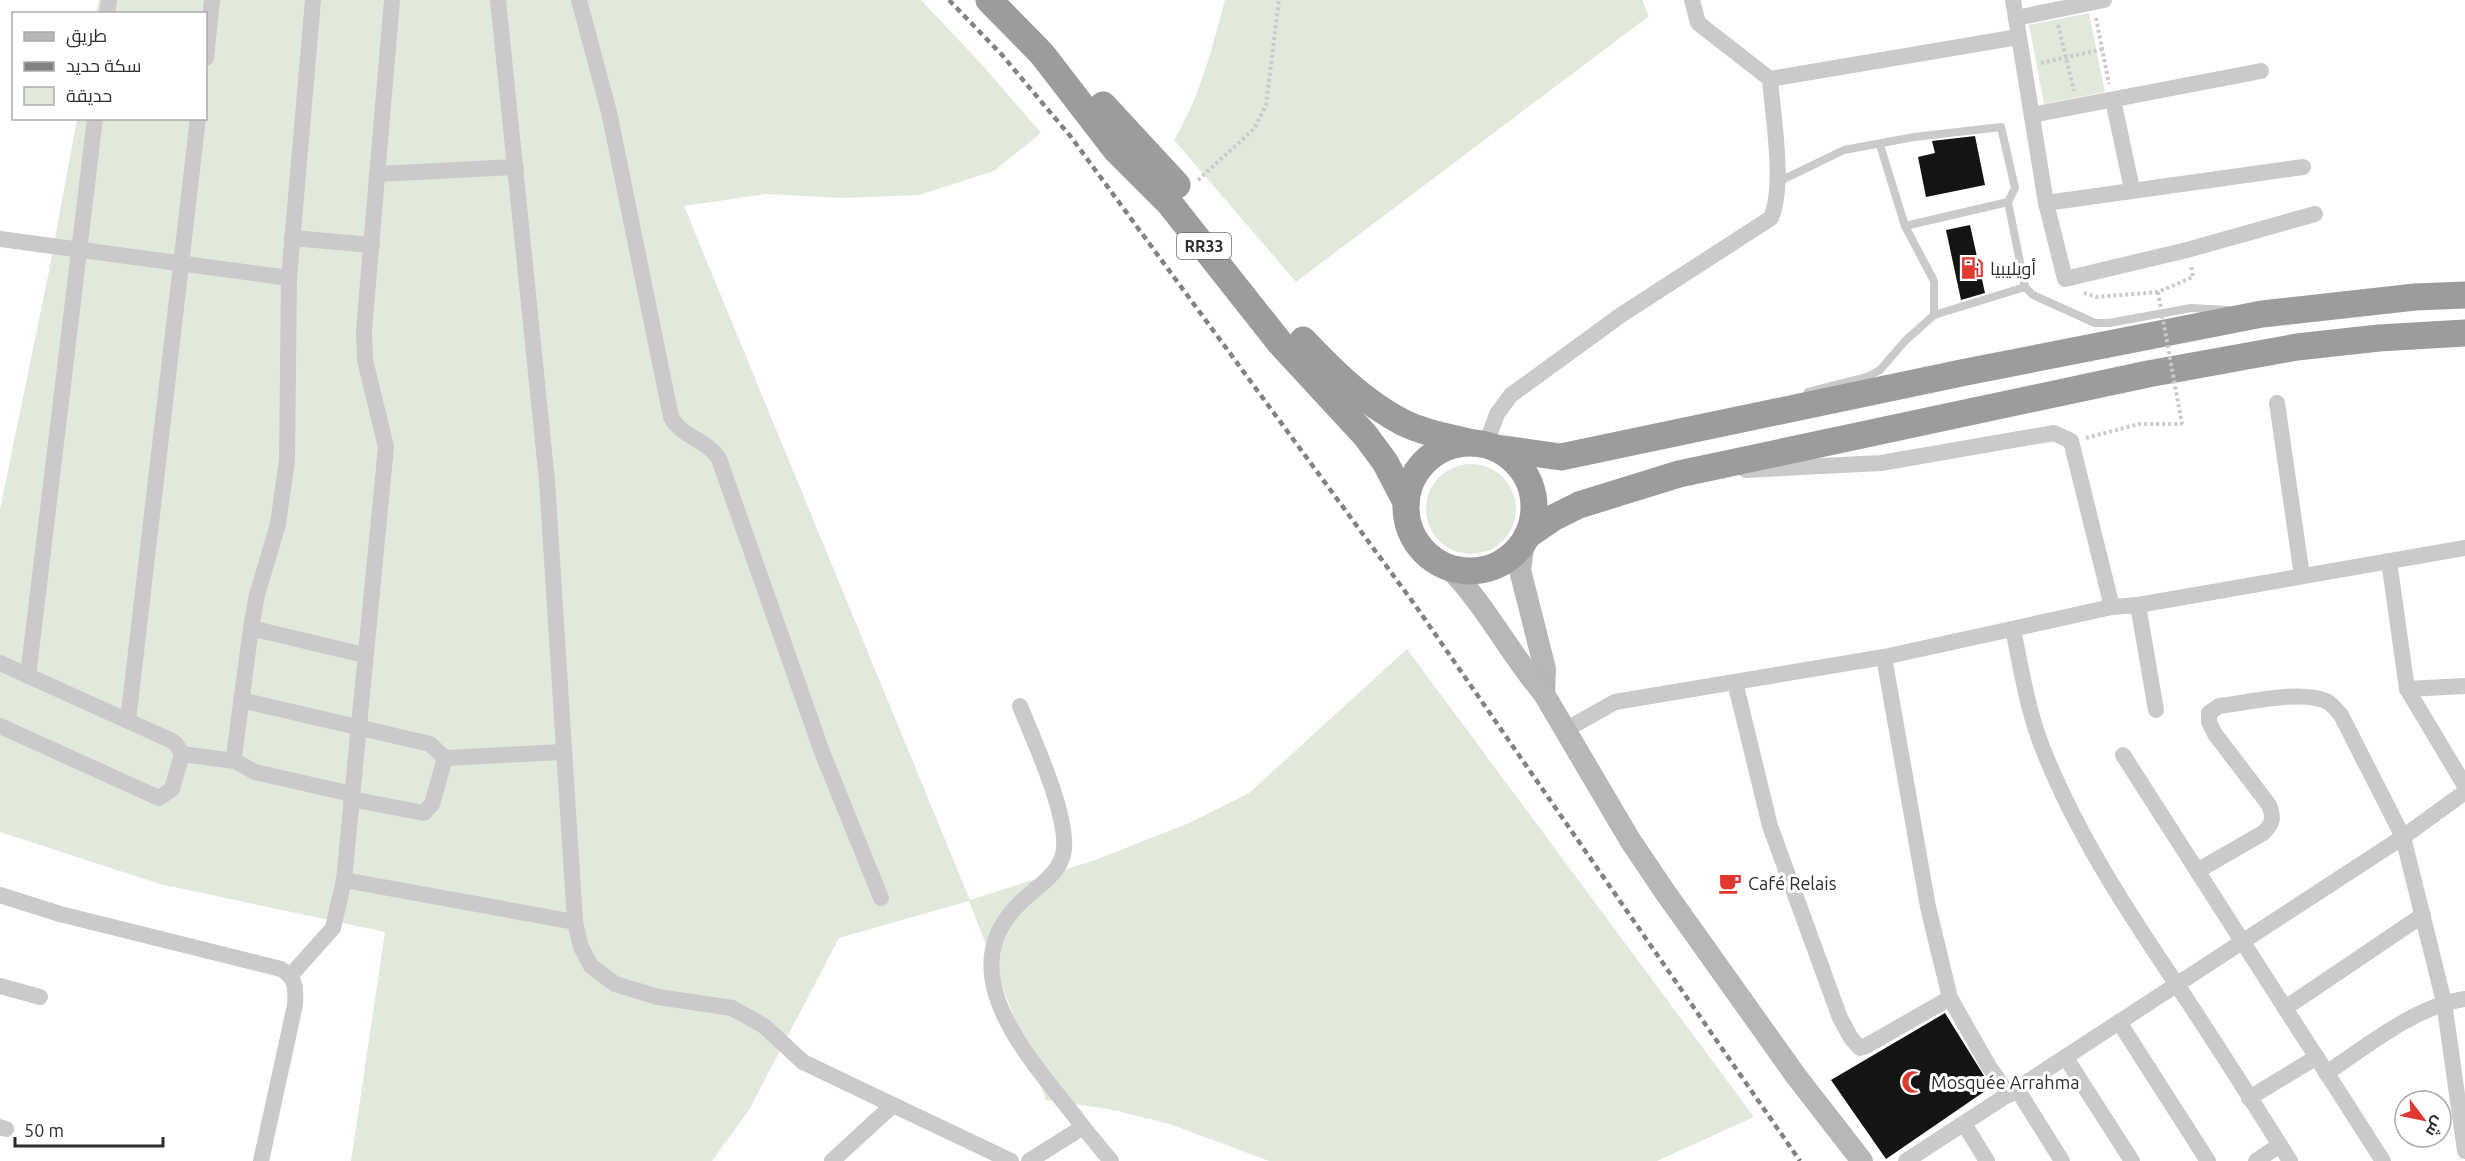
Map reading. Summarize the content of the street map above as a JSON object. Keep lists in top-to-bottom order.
{
  "streets": {
    "highway": ["RR33"]
  },
  "places": {
    "fuel station": ["أويليبيا"],
    "cafe": ["Café Relais"],
    "mosque": ["Mosquée Arrahma"]
  },
  "legend": ["طريق", "سكة حديد", "حديقة"],
  "scale_bar": "50 m",
  "north": "bottom right"
}
